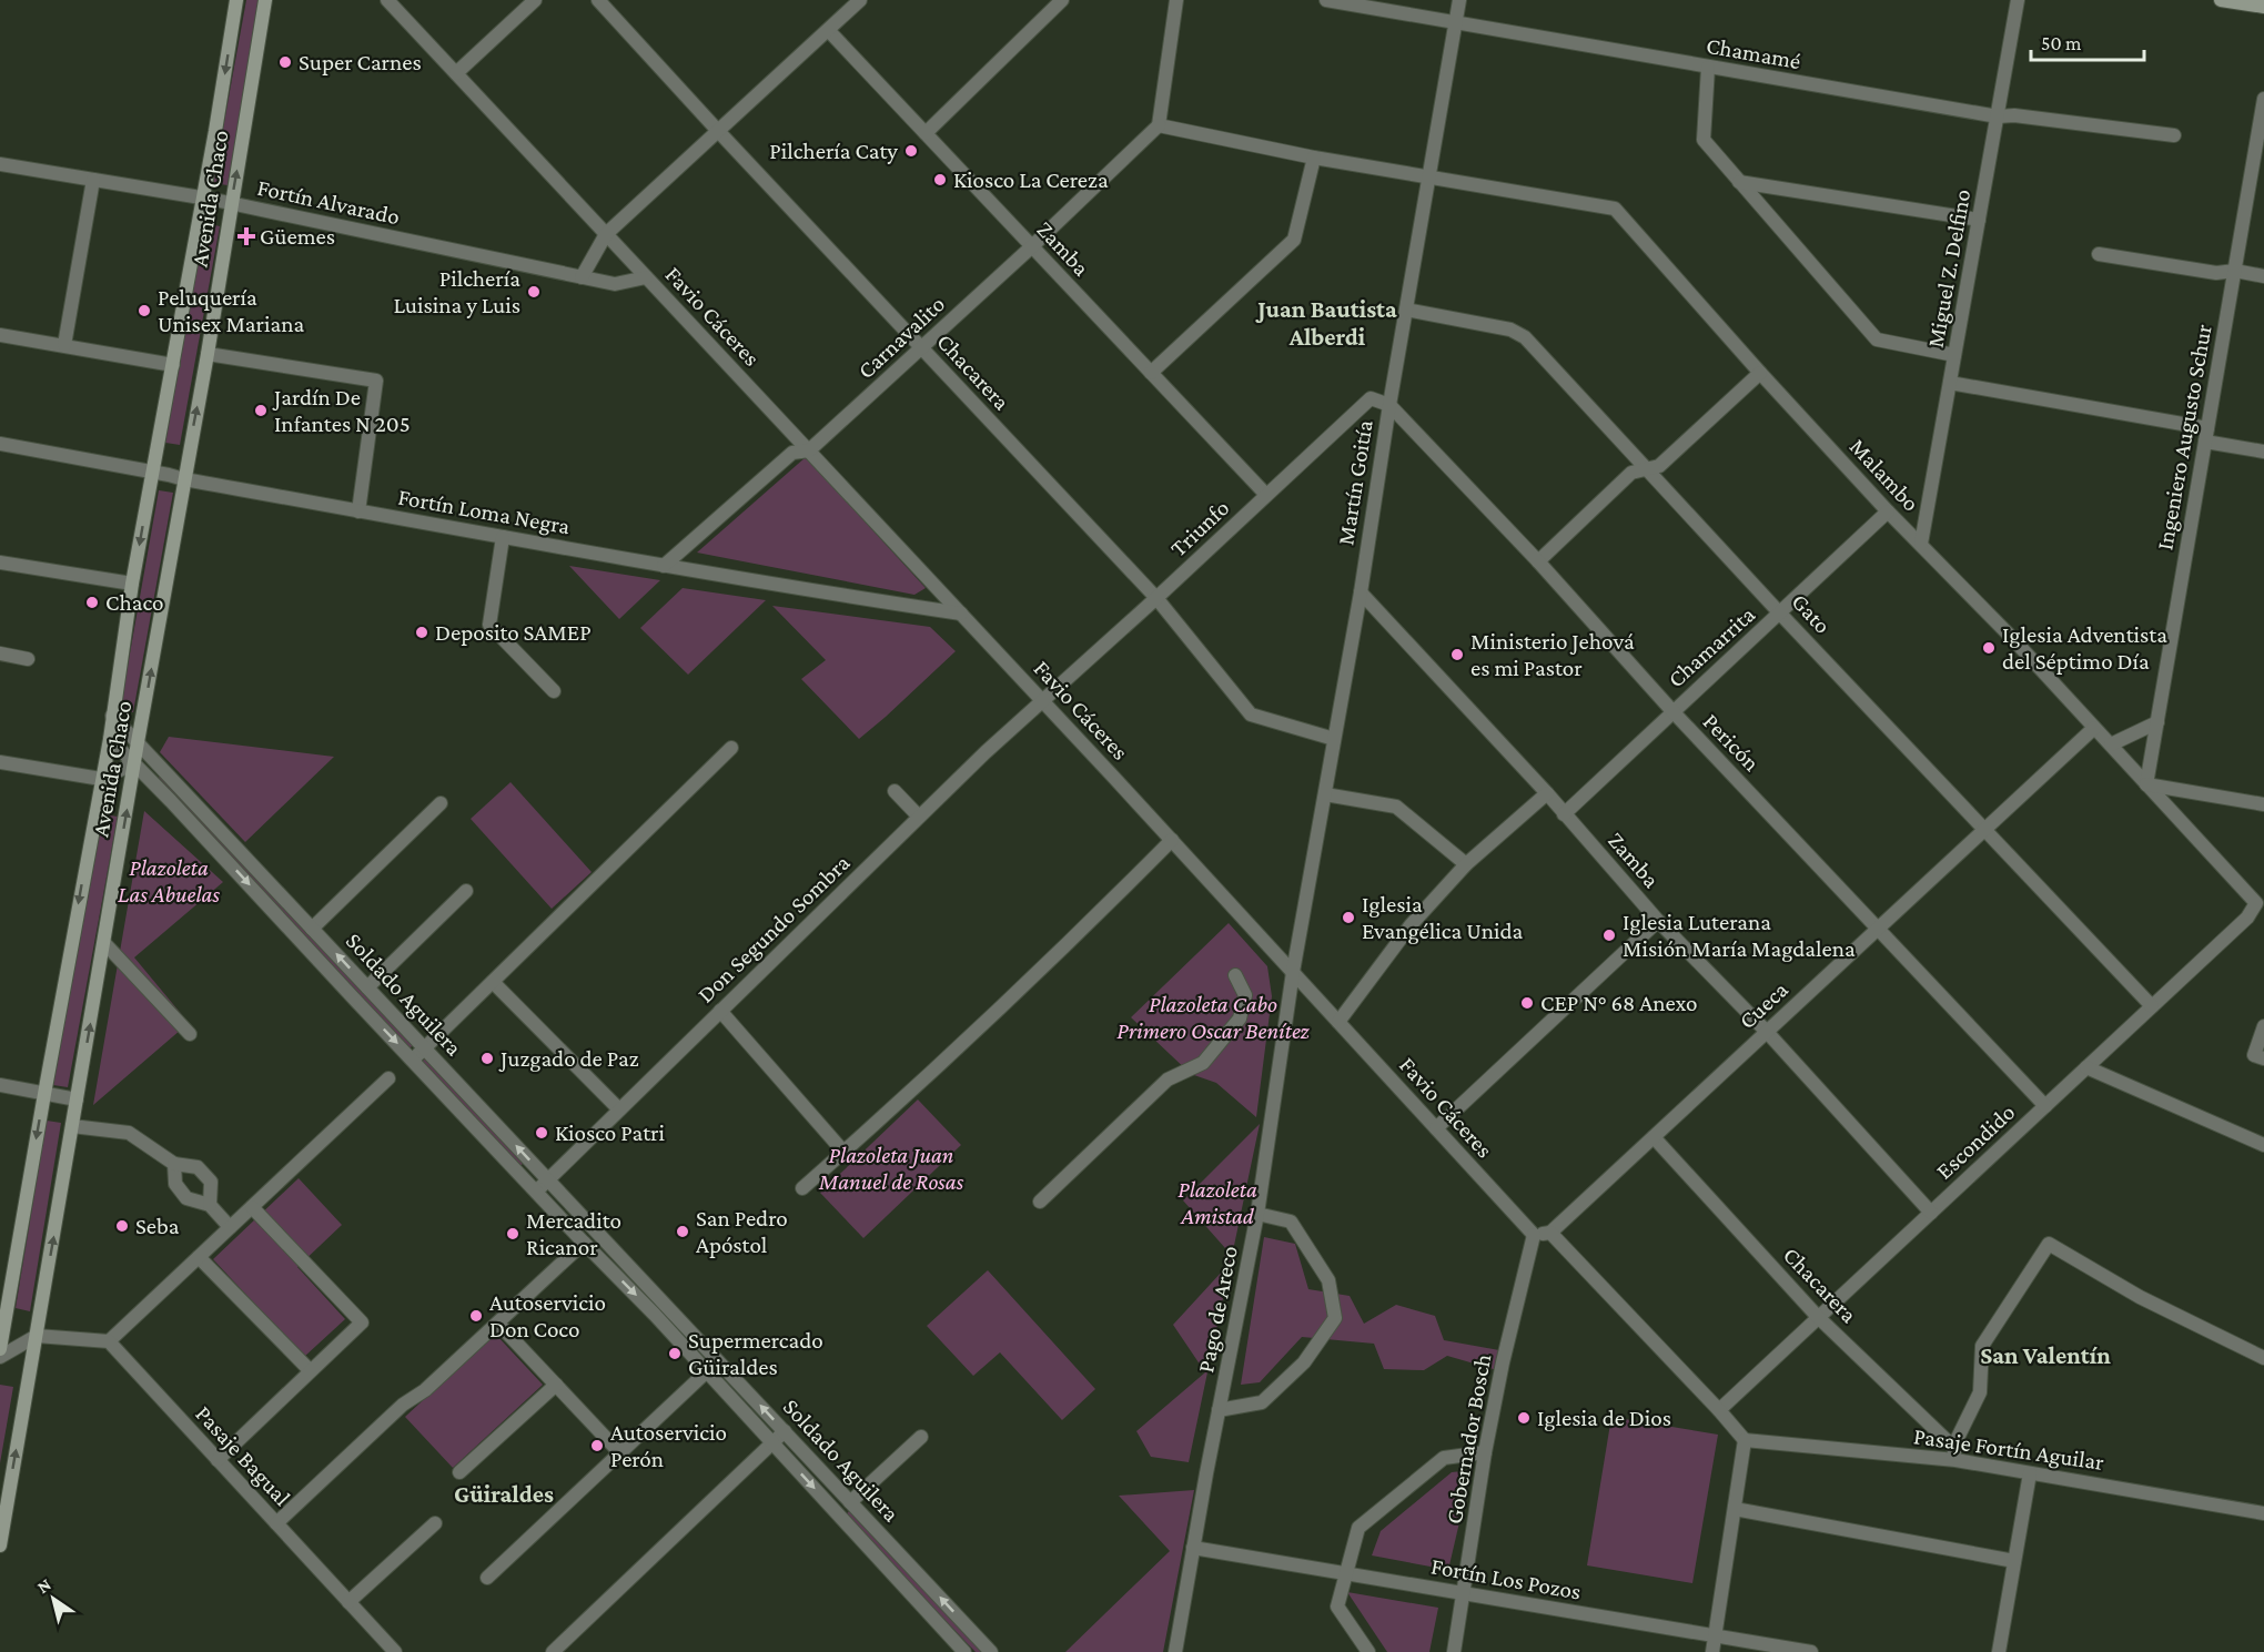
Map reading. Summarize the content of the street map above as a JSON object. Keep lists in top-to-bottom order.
{
  "streets": {
    "main road": ["Avenida Chaco"],
    "street": [
      "Chamamé",
      "Fortín Alvarado",
      "Zamba",
      "Miguel Z. Delfino",
      "Favio Cáceres",
      "Carnavalito",
      "Chacarera",
      "Ingeniero Augusto Schur",
      "Malambo",
      "Martín Goitía",
      "Fortín Loma Negra",
      "Triunfo",
      "Gato",
      "Chamarrita",
      "Pericón",
      "Don Segundo Sombra",
      "Soldado Aguilera",
      "Cueca",
      "Escondido",
      "Pago de Areco",
      "Gobernador Bosch",
      "Pasaje Fortín Aguilar",
      "Pasaje Bagual",
      "Fortín Los Pozos"
    ]
  },
  "crossings": [
    ["Chamamé", "Miguel Z. Delfino"],
    ["Chamamé", "Martín Goitía"],
    ["Avenida Chaco", "Fortín Alvarado"],
    ["Avenida Chaco", "Fortín Loma Negra"],
    ["Avenida Chaco", "Soldado Aguilera"],
    ["Fortín Alvarado", "Favio Cáceres"],
    ["Zamba", "Carnavalito"],
    ["Zamba", "Martín Goitía"],
    ["Zamba", "Triunfo"],
    ["Zamba", "Chamarrita"],
    ["Zamba", "Cueca"],
    ["Zamba", "Escondido"],
    ["Miguel Z. Delfino", "Malambo"],
    ["Favio Cáceres", "Carnavalito"],
    ["Favio Cáceres", "Martín Goitía"],
    ["Favio Cáceres", "Fortín Loma Negra"],
    ["Favio Cáceres", "Triunfo"],
    ["Favio Cáceres", "Don Segundo Sombra"],
    ["Favio Cáceres", "Pago de Areco"],
    ["Favio Cáceres", "Gobernador Bosch"],
    ["Carnavalito", "Chacarera"],
    ["Carnavalito", "Malambo"],
    ["Carnavalito", "Fortín Loma Negra"],
    ["Chacarera", "Martín Goitía"],
    ["Chacarera", "Triunfo"],
    ["Chacarera", "Cueca"],
    ["Chacarera", "Escondido"],
    ["Chacarera", "Pasaje Fortín Aguilar"],
    ["Ingeniero Augusto Schur", "Malambo"],
    ["Malambo", "Martín Goitía"],
    ["Malambo", "Chamarrita"],
    ["Malambo", "Cueca"],
    ["Malambo", "Escondido"],
    ["Martín Goitía", "Triunfo"],
    ["Martín Goitía", "Gato"],
    ["Martín Goitía", "Pericón"],
    ["Martín Goitía", "Pago de Areco"],
    ["Triunfo", "Pericón"],
    ["Triunfo", "Don Segundo Sombra"],
    ["Gato", "Chamarrita"],
    ["Gato", "Cueca"],
    ["Gato", "Escondido"],
    ["Chamarrita", "Pericón"],
    ["Pericón", "Cueca"],
    ["Pericón", "Escondido"],
    ["Don Segundo Sombra", "Soldado Aguilera"],
    ["Pago de Areco", "Fortín Los Pozos"],
    ["Gobernador Bosch", "Fortín Los Pozos"]
  ],
  "districts": ["Juan Bautista Alberdi", "San Valentín", "Güiraldes"],
  "parks": [
    "Plazoleta Las Abuelas",
    "Plazoleta Cabo Primero Oscar Benítez",
    "Plazoleta Juan Manuel de Rosas",
    "Plazoleta Amistad"
  ],
  "places": {
    "other": [
      "Super Carnes",
      "Pilchería Caty",
      "Kiosco La Cereza",
      "Pilchería Luisina y Luis",
      "Peluquería Unisex Mariana",
      "Jardín De Infantes N 205",
      "Chaco",
      "Deposito SAMEP",
      "Iglesia Adventista del Séptimo Día",
      "Ministerio Jehová es mi Pastor",
      "Iglesia Evangélica Unida",
      "Iglesia Luterana Misión María Magdalena",
      "CEP N° 68 Anexo",
      "Juzgado de Paz",
      "Kiosco Patri",
      "Seba",
      "San Pedro Apóstol",
      "Mercadito Ricanor",
      "Autoservicio Don Coco",
      "Supermercado Güiraldes",
      "Iglesia de Dios",
      "Autoservicio Perón"
    ],
    "health": ["Güemes"]
  },
  "scale_bar": "50 m",
  "north": "top left"
}
